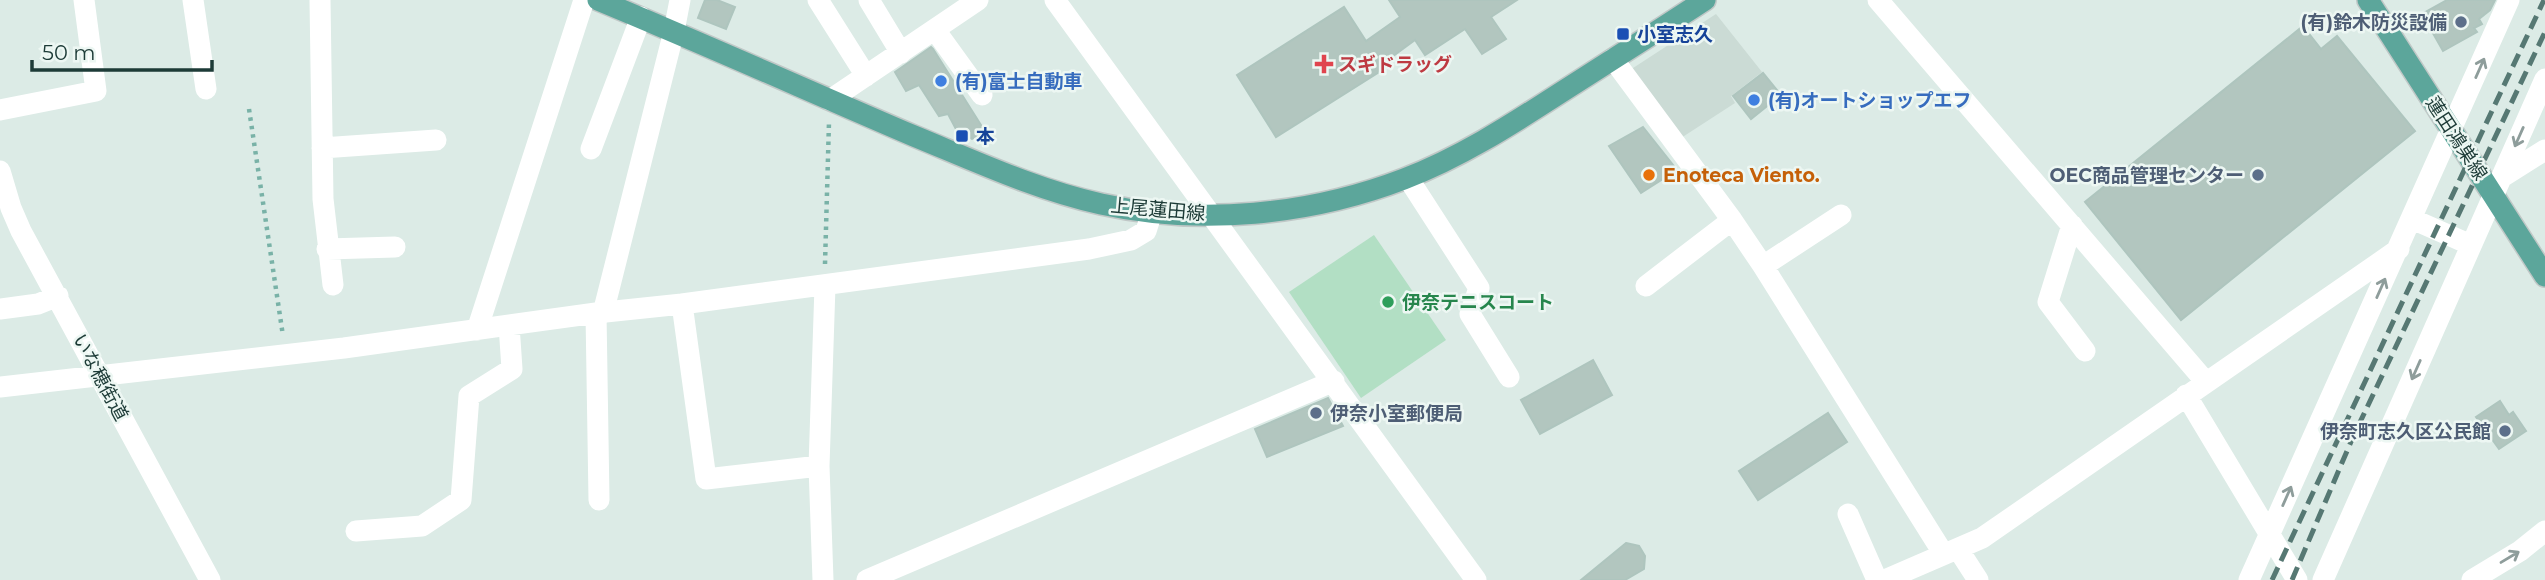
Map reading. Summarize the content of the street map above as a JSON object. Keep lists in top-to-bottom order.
{
  "streets": {
    "main road": ["蓮田鴻巣線", "上尾蓮田線"],
    "street": ["いな穂街道"]
  },
  "places": {
    "other": [
      "(有)鈴木防災設備",
      "(有)富士自動車",
      "(有)オートショップエフ",
      "Enoteca Viento.",
      "OEC商品管理センター",
      "伊奈テニスコート",
      "伊奈小室郵便局",
      "伊奈町志久区公民館"
    ],
    "transit": ["小室志久", "本"],
    "health": ["スギドラッグ"]
  },
  "scale_bar": "50 m"
}
